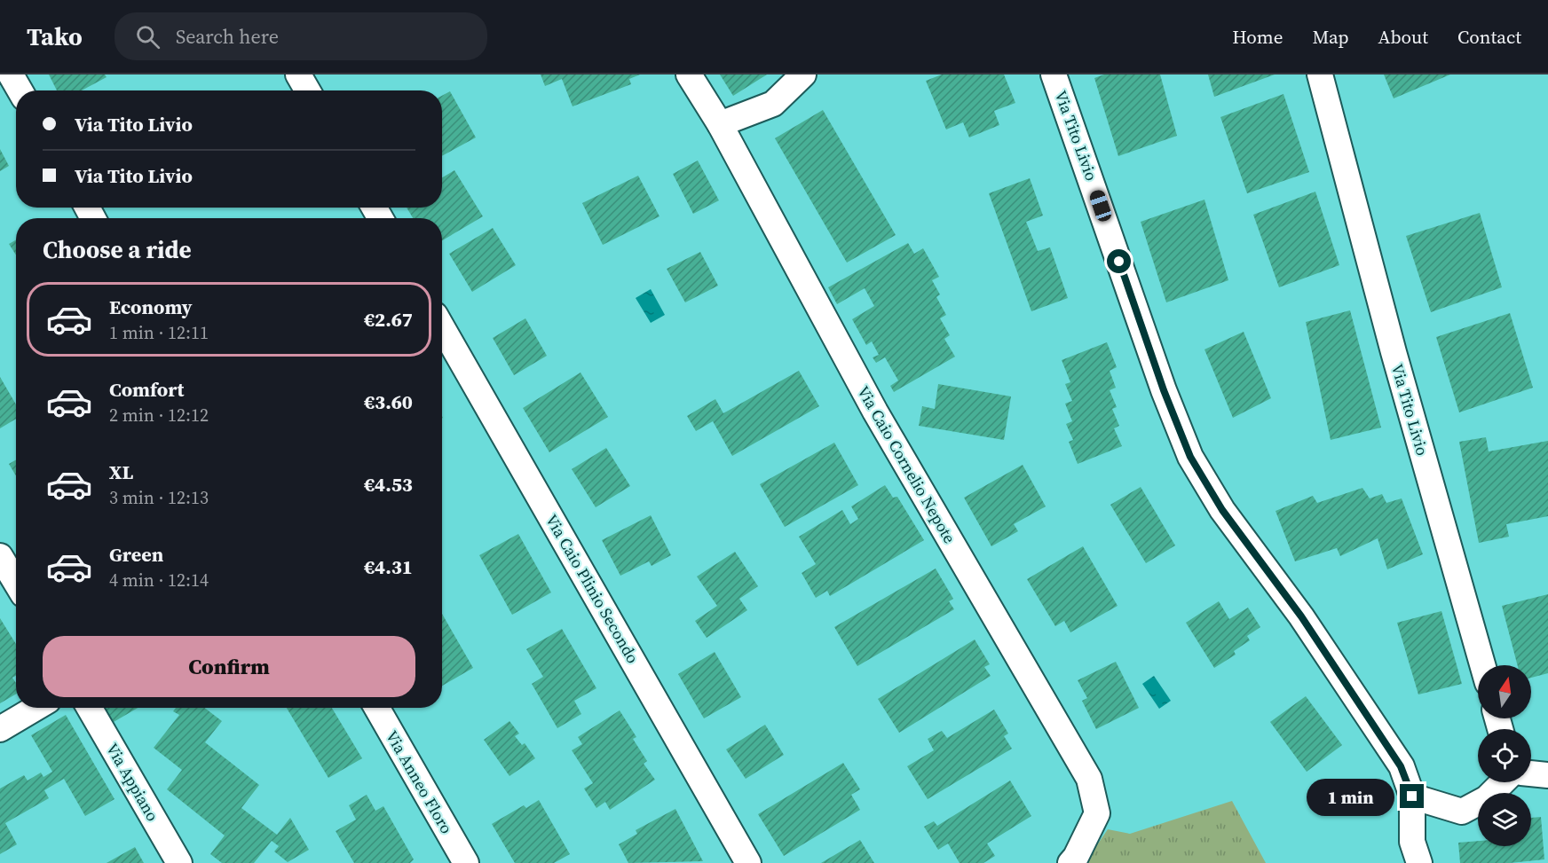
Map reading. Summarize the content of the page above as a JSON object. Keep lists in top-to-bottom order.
{
  "streets": {
    "street": [
      "Via Tito Livio",
      "Via Caio Cornelio Nepote",
      "Via Caio Plinio Secondo",
      "Via Appiano",
      "Via Anneo Floro"
    ]
  },
  "north": "top",
  "page": {
    "header": "Tako",
    "search": "Search here",
    "nav": [
      "Home",
      "Map",
      "About",
      "Contact"
    ],
    "banner": ["Via Tito Livio", "Via Tito Livio"],
    "heading": "Choose a ride",
    "list": [
      {
        "name": "Economy",
        "note": "1 min · 12:11",
        "value": "€2.67"
      },
      {
        "name": "Comfort",
        "note": "2 min · 12:12",
        "value": "€3.60"
      },
      {
        "name": "XL",
        "note": "3 min · 12:13",
        "value": "€4.53"
      },
      {
        "name": "Green",
        "note": "4 min · 12:14",
        "value": "€4.31"
      }
    ],
    "buttons": "Confirm",
    "bubble": "1 min"
  }
}
